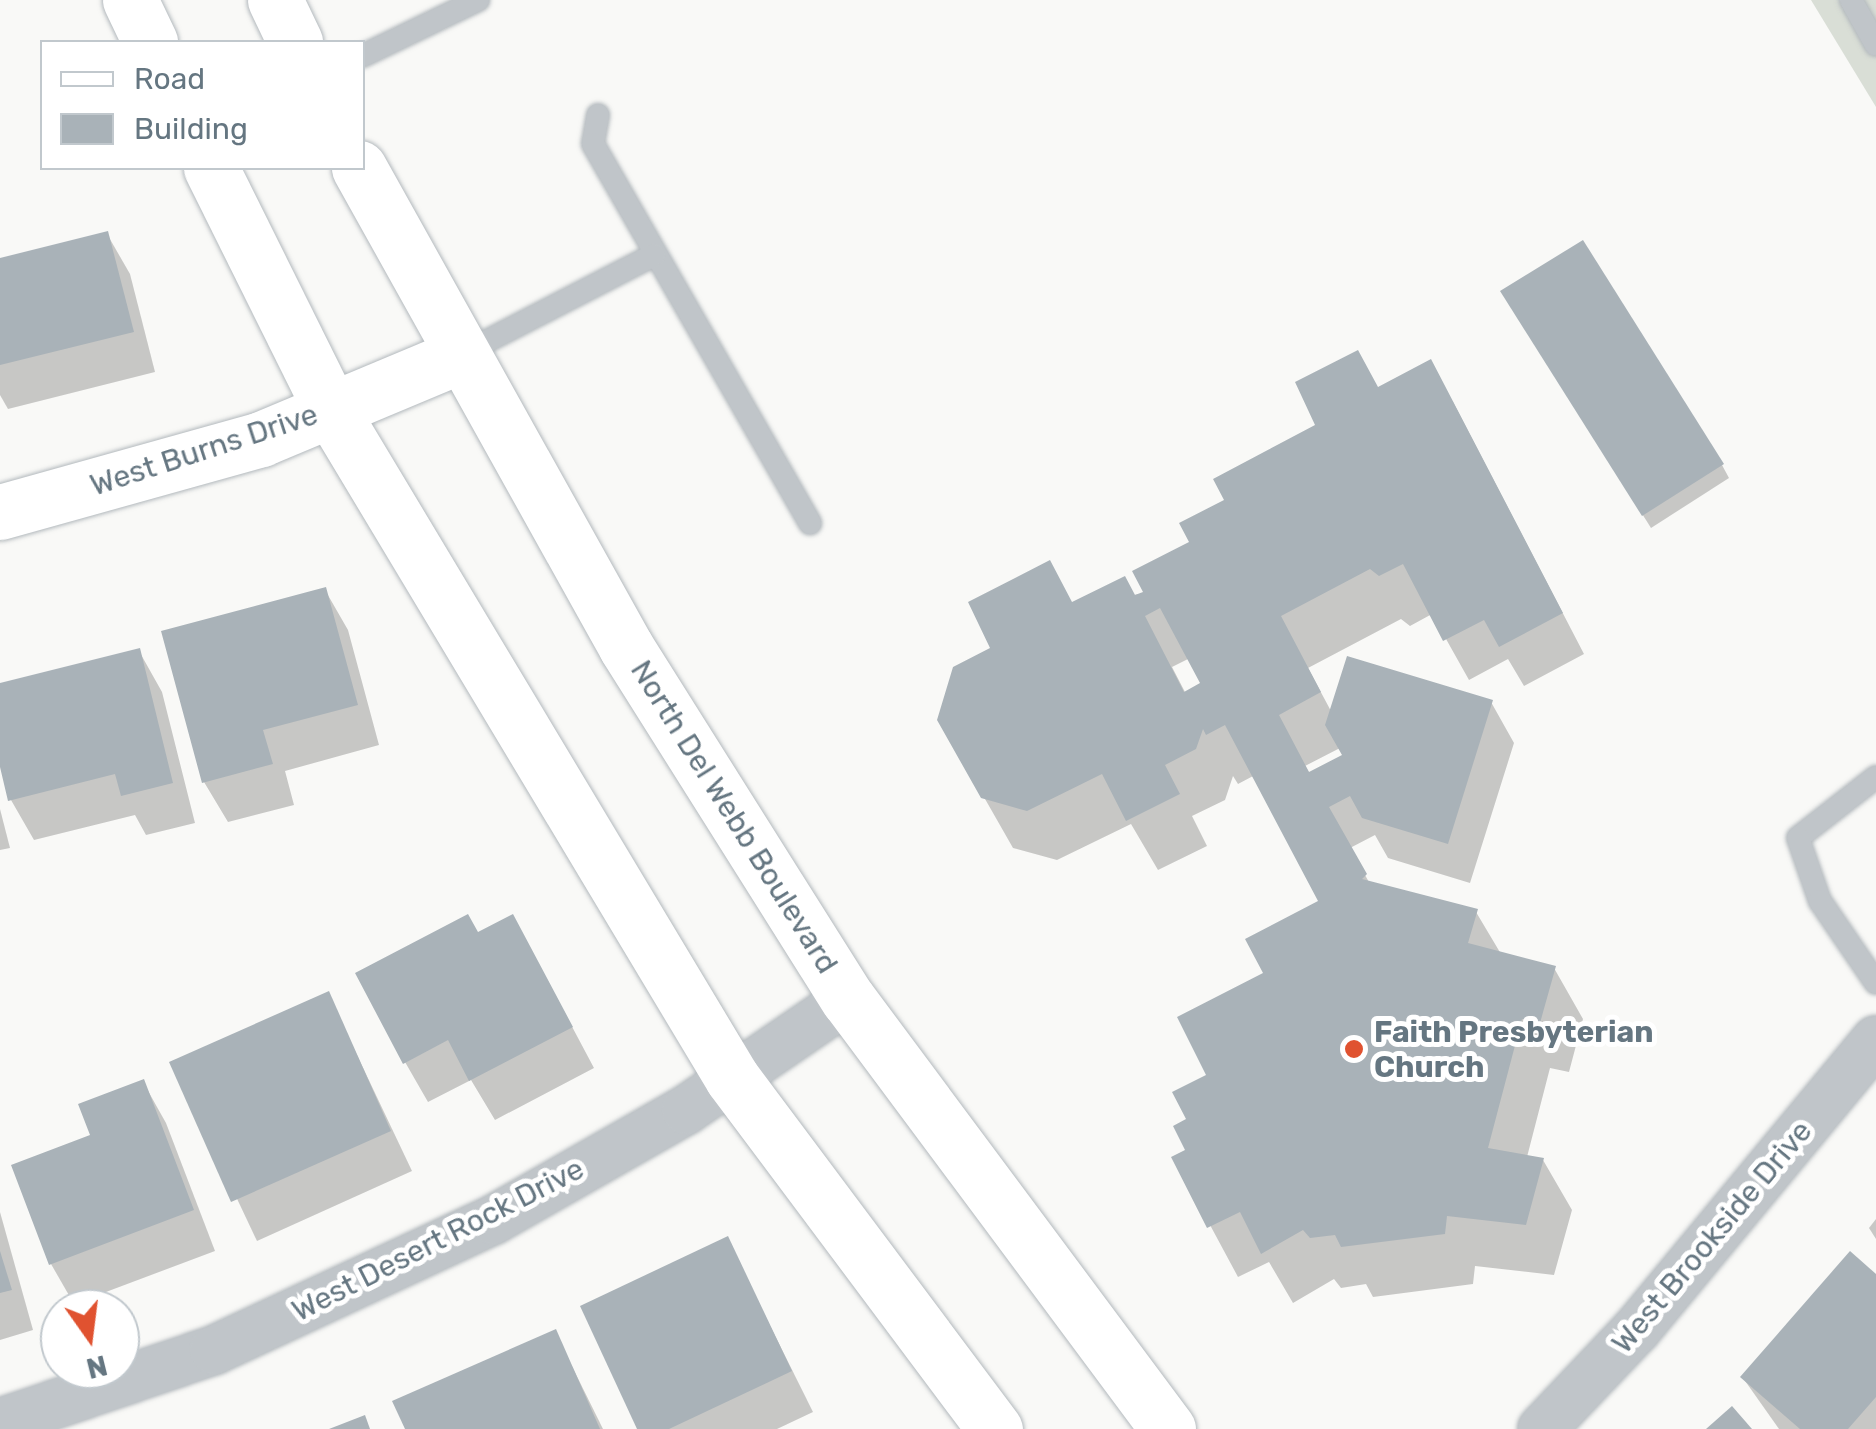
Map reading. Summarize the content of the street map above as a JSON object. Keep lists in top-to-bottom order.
{
  "streets": {
    "street": [
      "West Burns Drive",
      "North Del Webb Boulevard",
      "West Brookside Drive",
      "West Desert Rock Drive"
    ]
  },
  "crossings": [
    ["West Burns Drive", "North Del Webb Boulevard"],
    ["North Del Webb Boulevard", "West Desert Rock Drive"]
  ],
  "places": ["Faith Presbyterian Church"],
  "legend": ["Road", "Building"],
  "north": "bottom"
}
